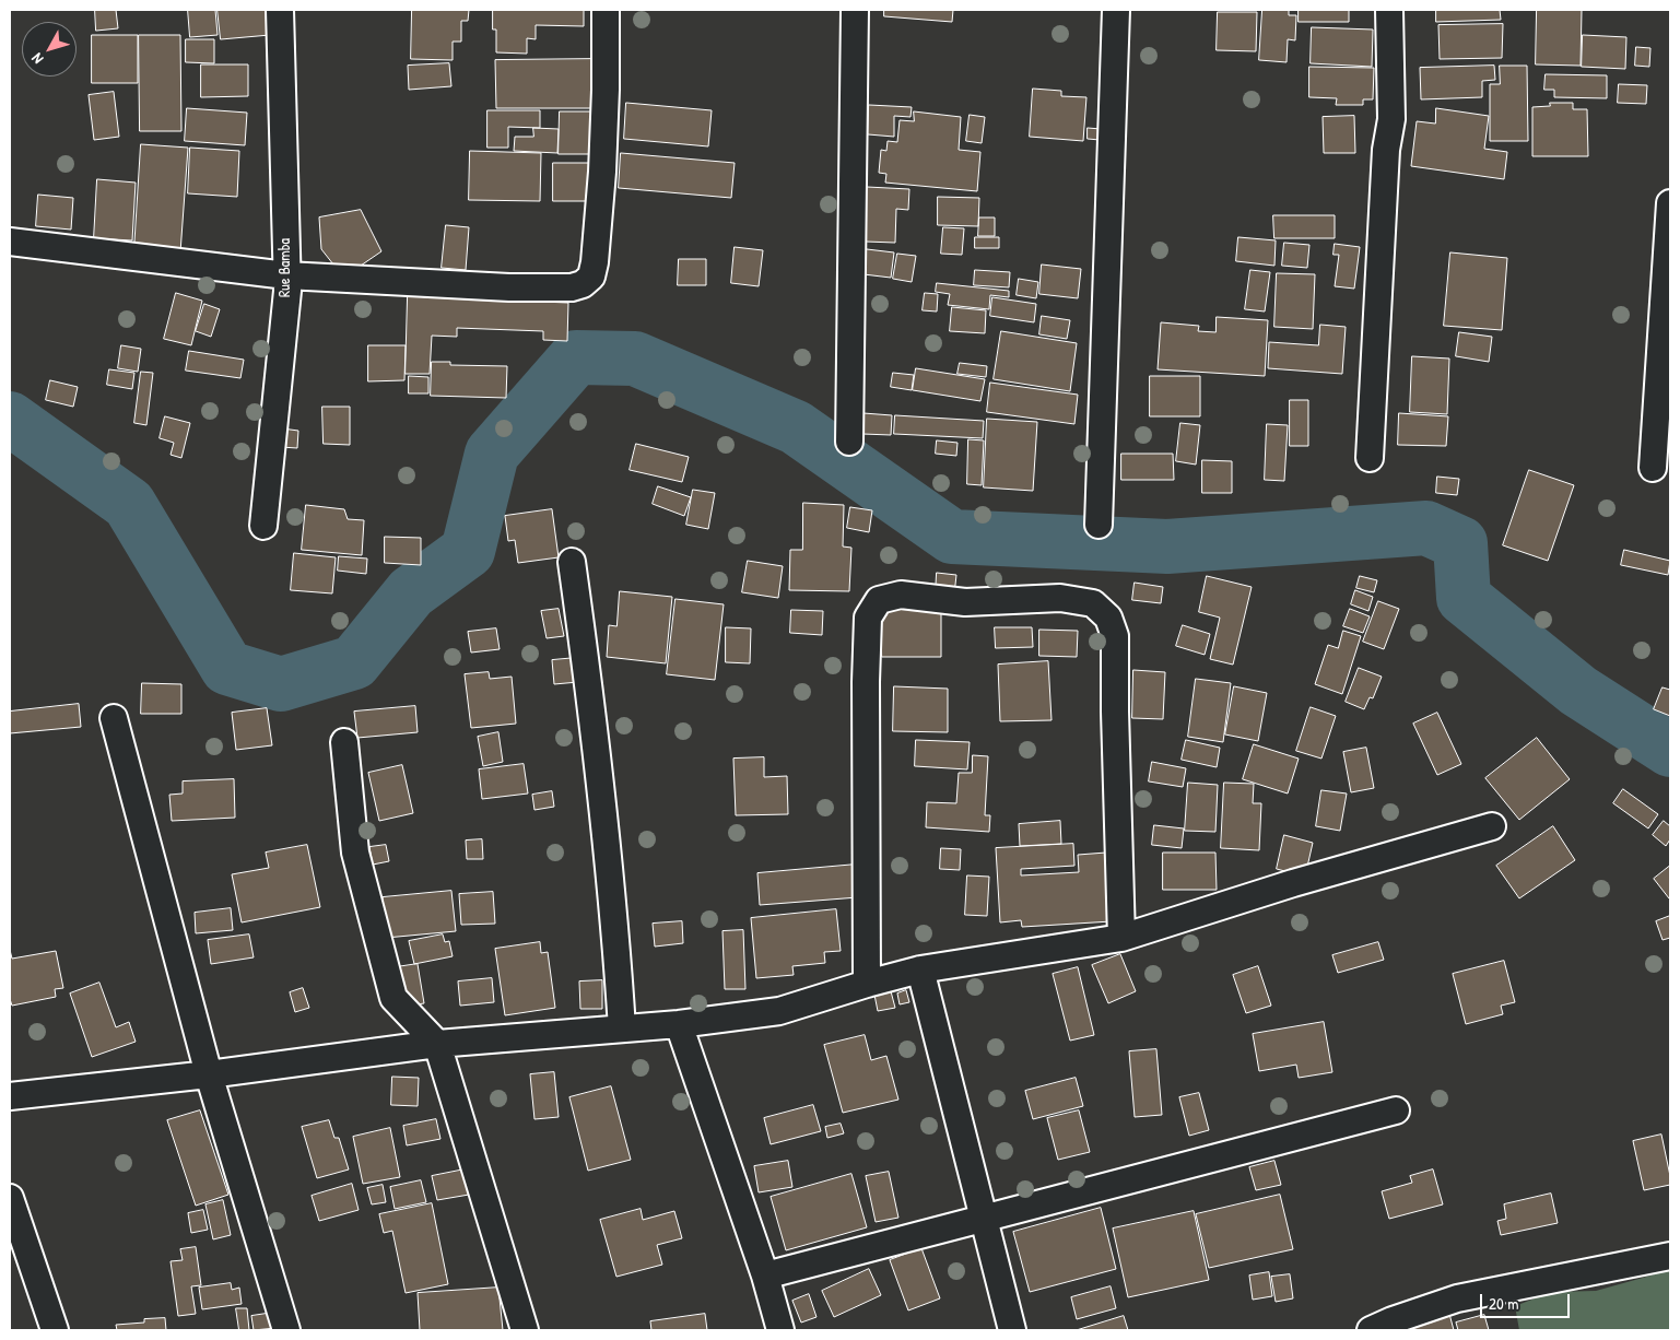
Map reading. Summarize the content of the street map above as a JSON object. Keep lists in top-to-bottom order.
{
  "streets": {
    "street": ["Rue Bamba"]
  },
  "scale_bar": "20 m",
  "north": "bottom left"
}
